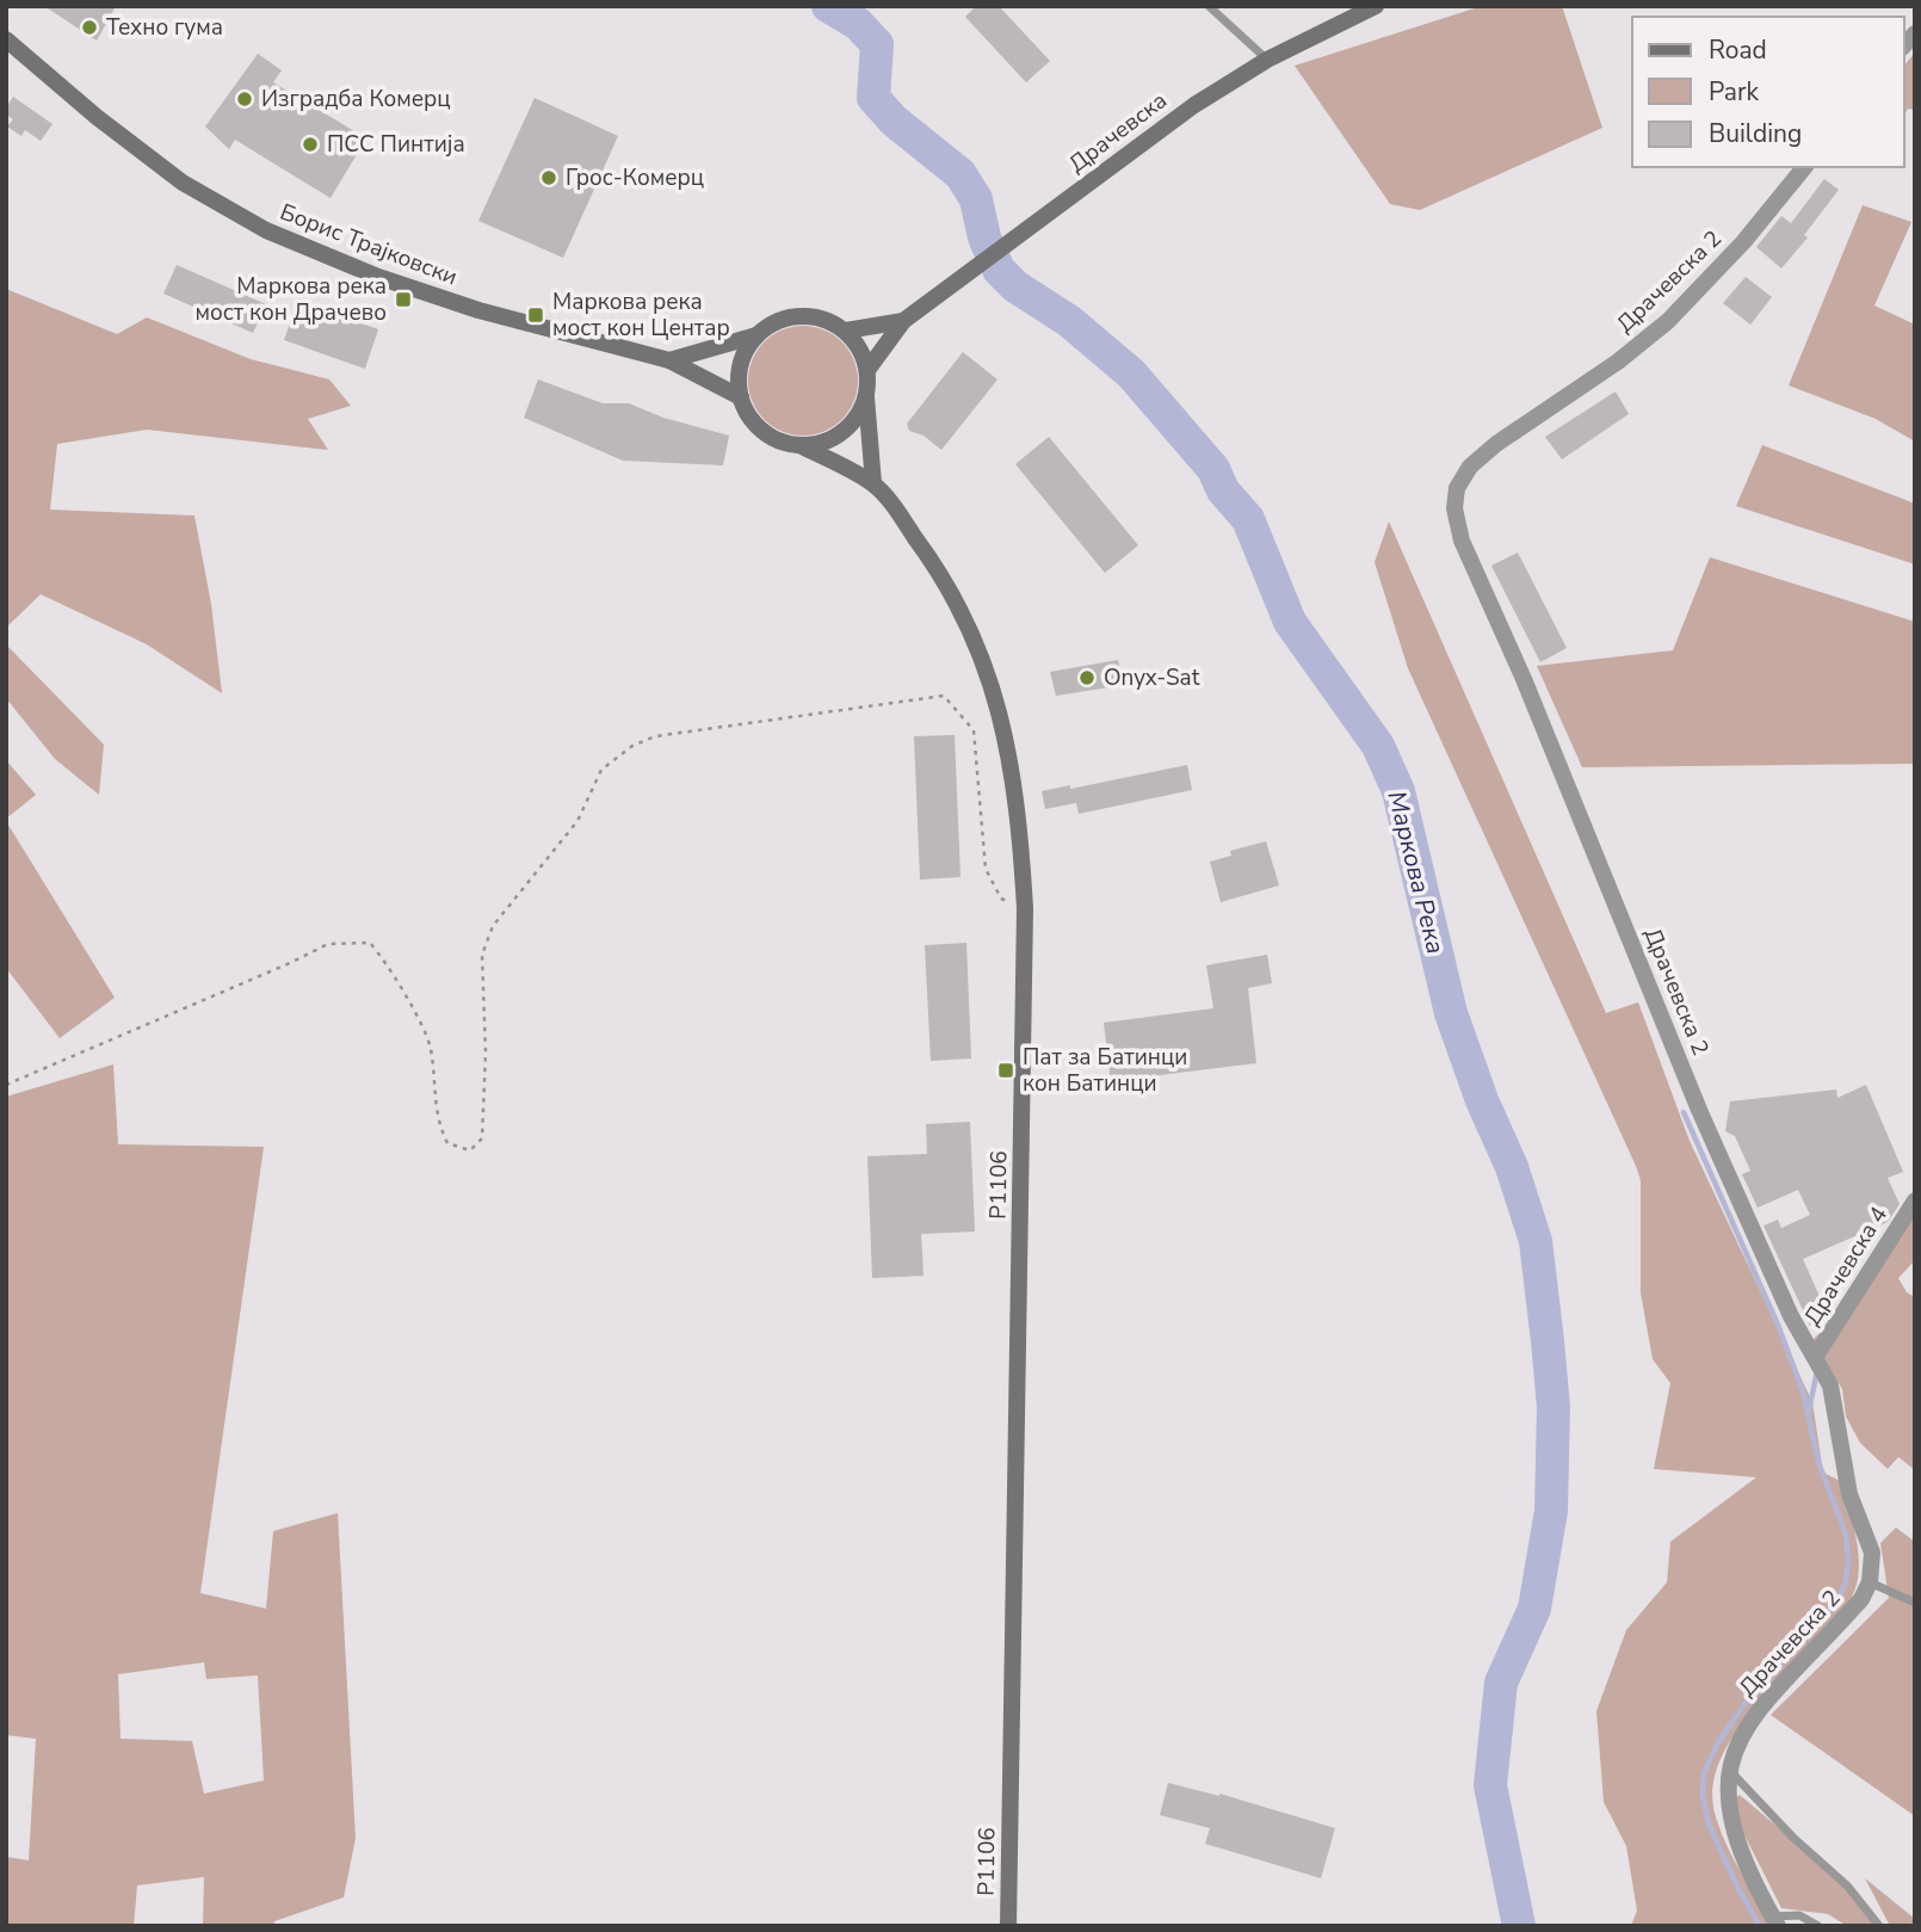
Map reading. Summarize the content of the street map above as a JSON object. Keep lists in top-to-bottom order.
{
  "streets": {
    "main road": ["Драчевска", "Борис Трајковски", "P1106"],
    "street": ["Драчевска 2", "Драчевска 4"]
  },
  "crossings": [
    ["Драчевска", "Борис Трајковски"],
    ["Борис Трајковски", "P1106"],
    ["Драчевска 2", "Драчевска 4"]
  ],
  "water": ["Маркова Река"],
  "places": {
    "other": [
      "Техно гума",
      "Изградба Комерц",
      "ПСС Пинтија",
      "Грос-Комерц",
      "Onyx-Sat"
    ],
    "transit": ["Маркова река мост кон Драчево", "Маркова река мост кон Центар", "Пат за Батинци кон Батинци"]
  },
  "legend": ["Road", "Park", "Building"]
}
